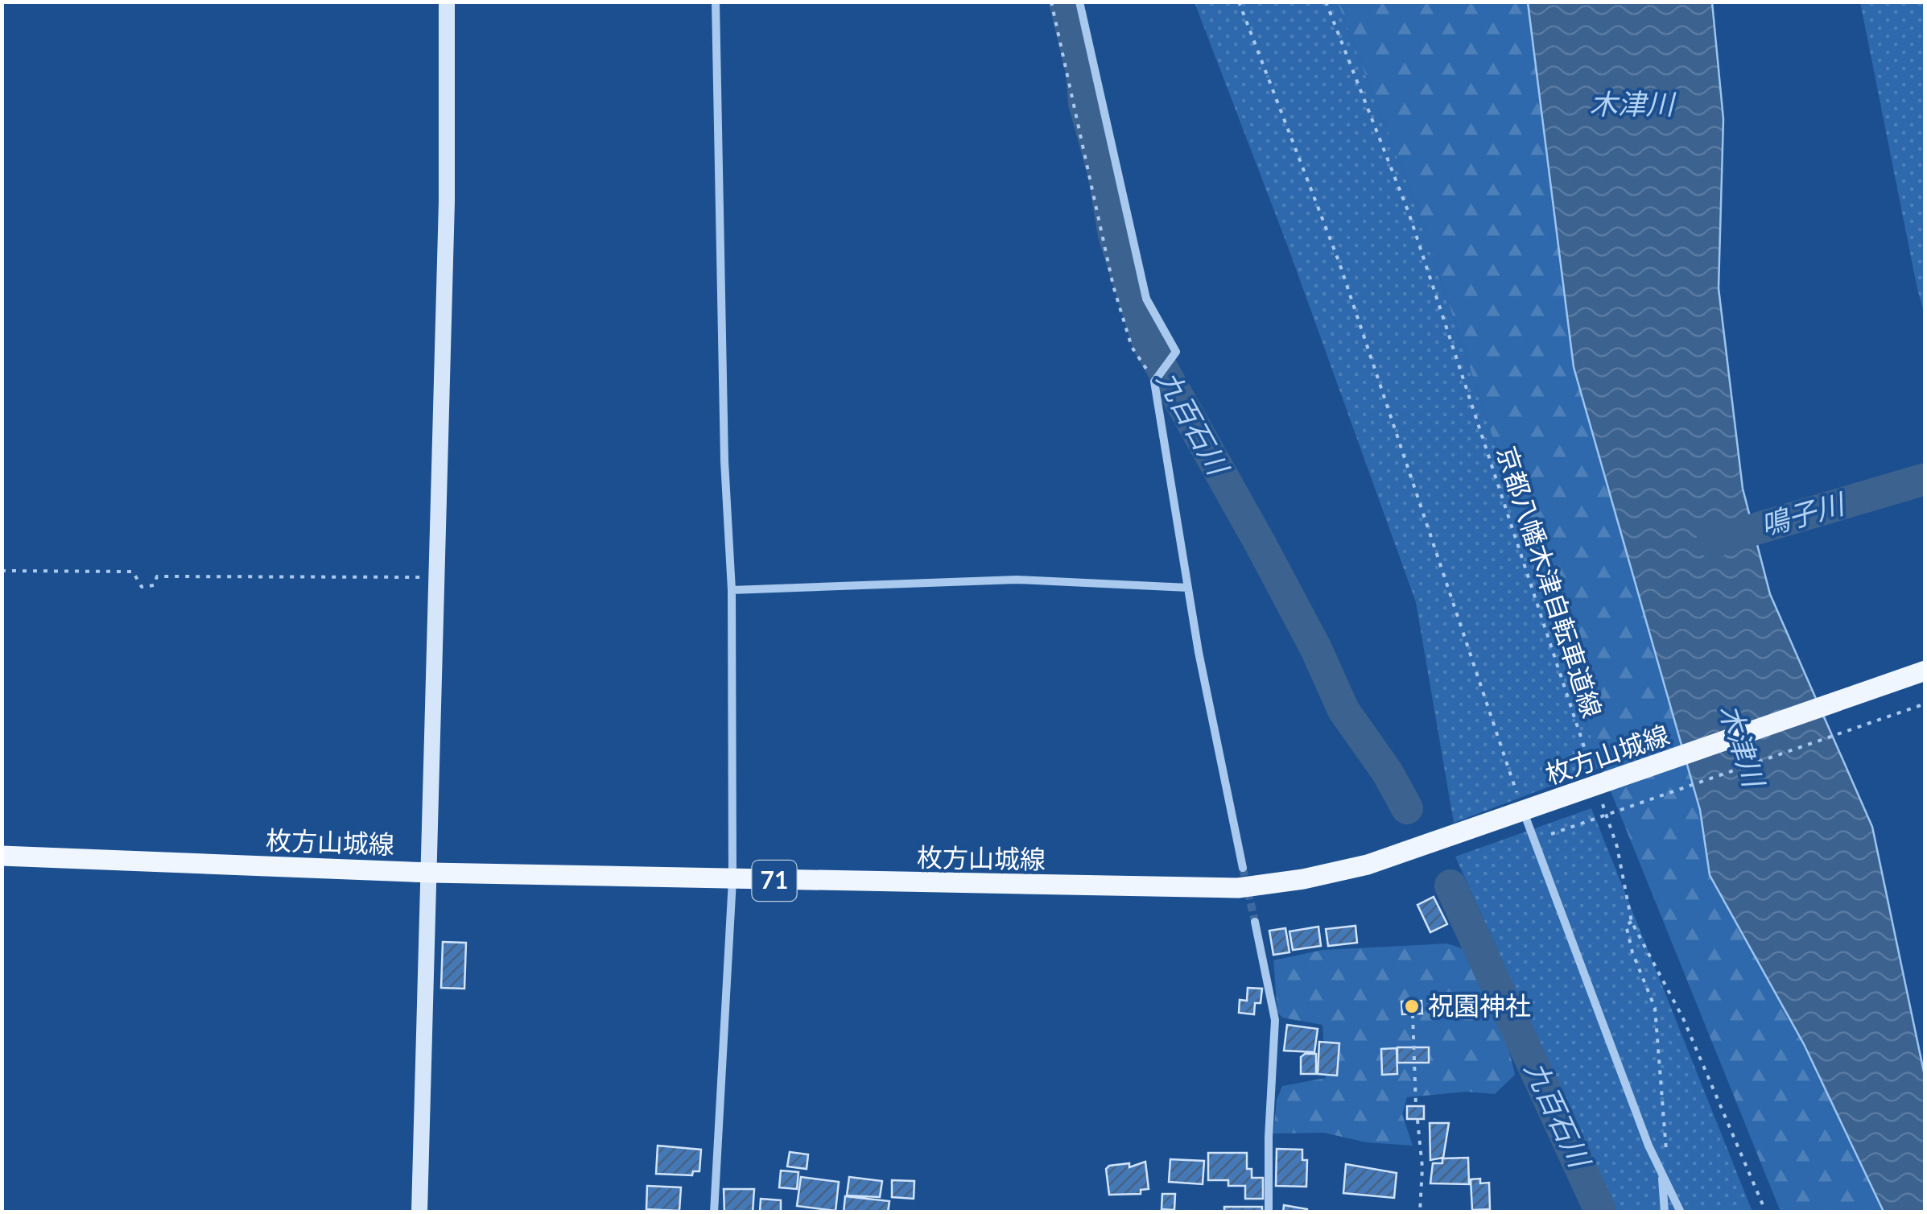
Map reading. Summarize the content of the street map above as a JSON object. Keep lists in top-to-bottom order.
{
  "streets": {
    "main road": ["枚方山城線", "71"],
    "path": ["京都八幡木津自転車道線"]
  },
  "water": ["木津川", "九百石川", "鳴子川"],
  "places": ["祝園神社"]
}
